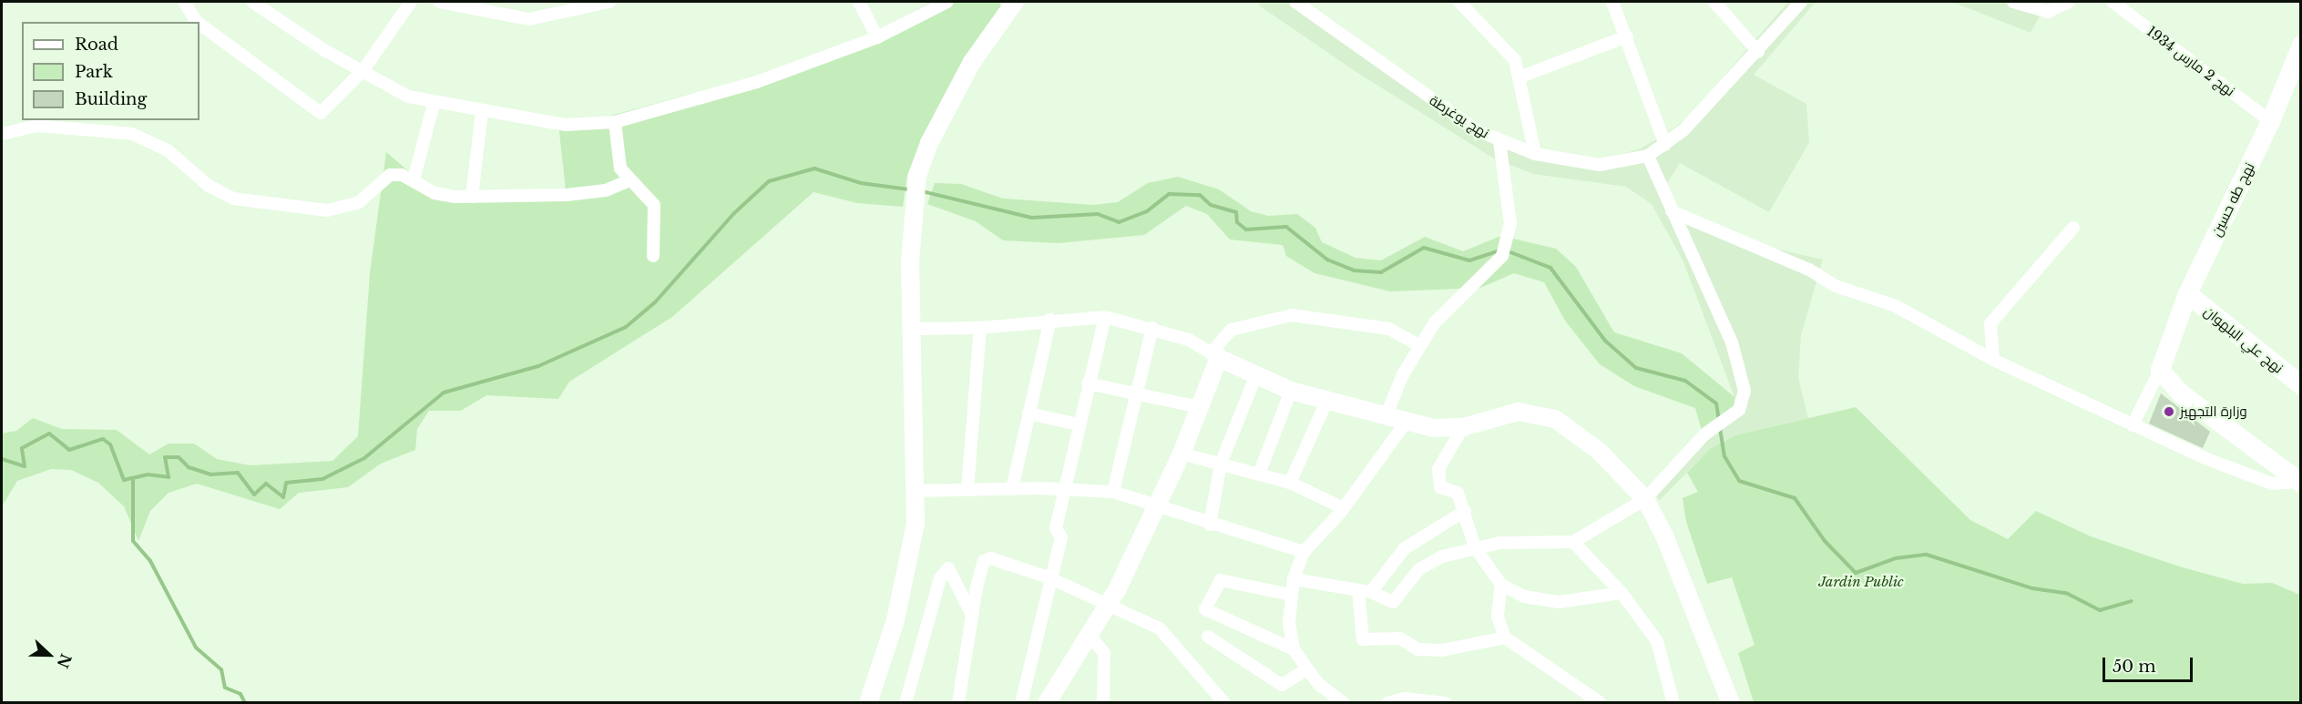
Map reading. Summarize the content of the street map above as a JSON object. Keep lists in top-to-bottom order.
{
  "streets": {
    "main road": ["نهج طه حسين", "نهج علي البلهوان"],
    "street": ["نهج 2 مارس 1934", "نهج يوغرطة"]
  },
  "crossings": [
    ["نهج 2 مارس 1934", "نهج طه حسين"],
    ["نهج طه حسين", "نهج علي البلهوان"]
  ],
  "parks": ["Jardin Public"],
  "places": ["وزارة التجهيز"],
  "legend": ["Road", "Park", "Building"],
  "scale_bar": "50 m",
  "north": "right"
}
